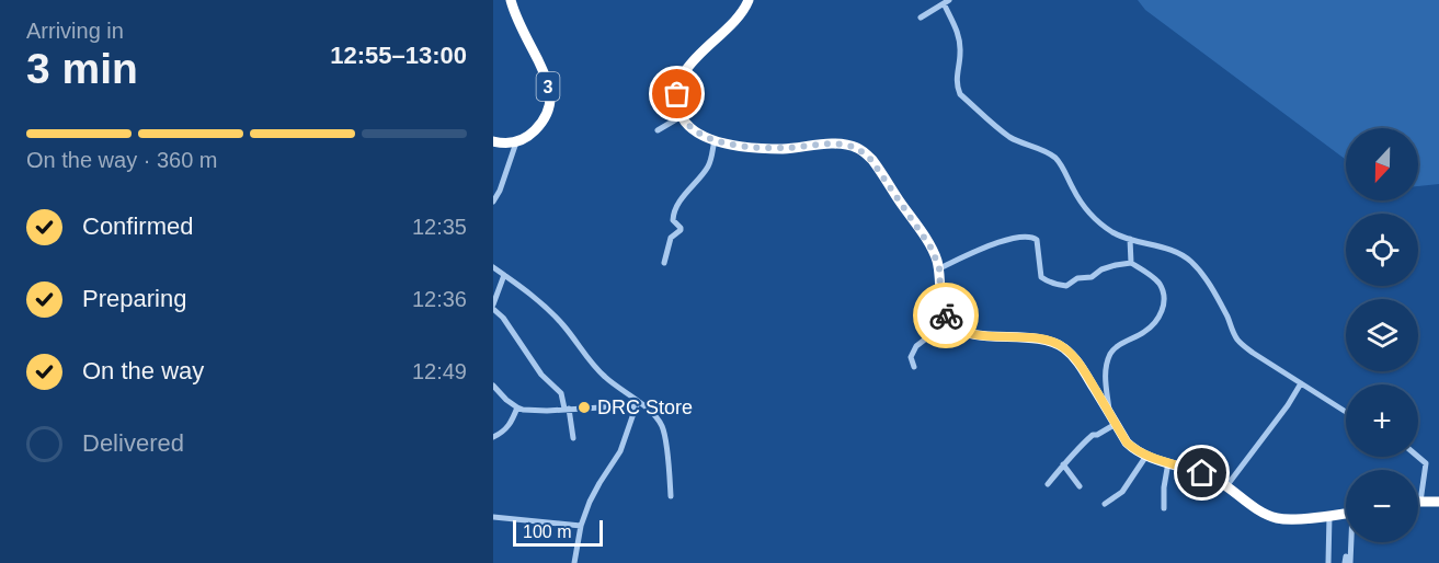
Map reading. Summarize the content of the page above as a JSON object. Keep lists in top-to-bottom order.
{
  "streets": {
    "highway": ["3"]
  },
  "places": ["DRC Store"],
  "scale_bar": "100 m",
  "north": "bottom",
  "page": {
    "heading": ["3 min", "Arriving in", "12:55–13:00"],
    "bar": "On the way · 360 m",
    "map_buttons": ["+", "−"],
    "list": [
      ["Confirmed", "12:35"],
      ["Preparing", "12:36"],
      ["On the way", "12:49"],
      "Delivered"
    ],
    "scale": "100 m"
  }
}
